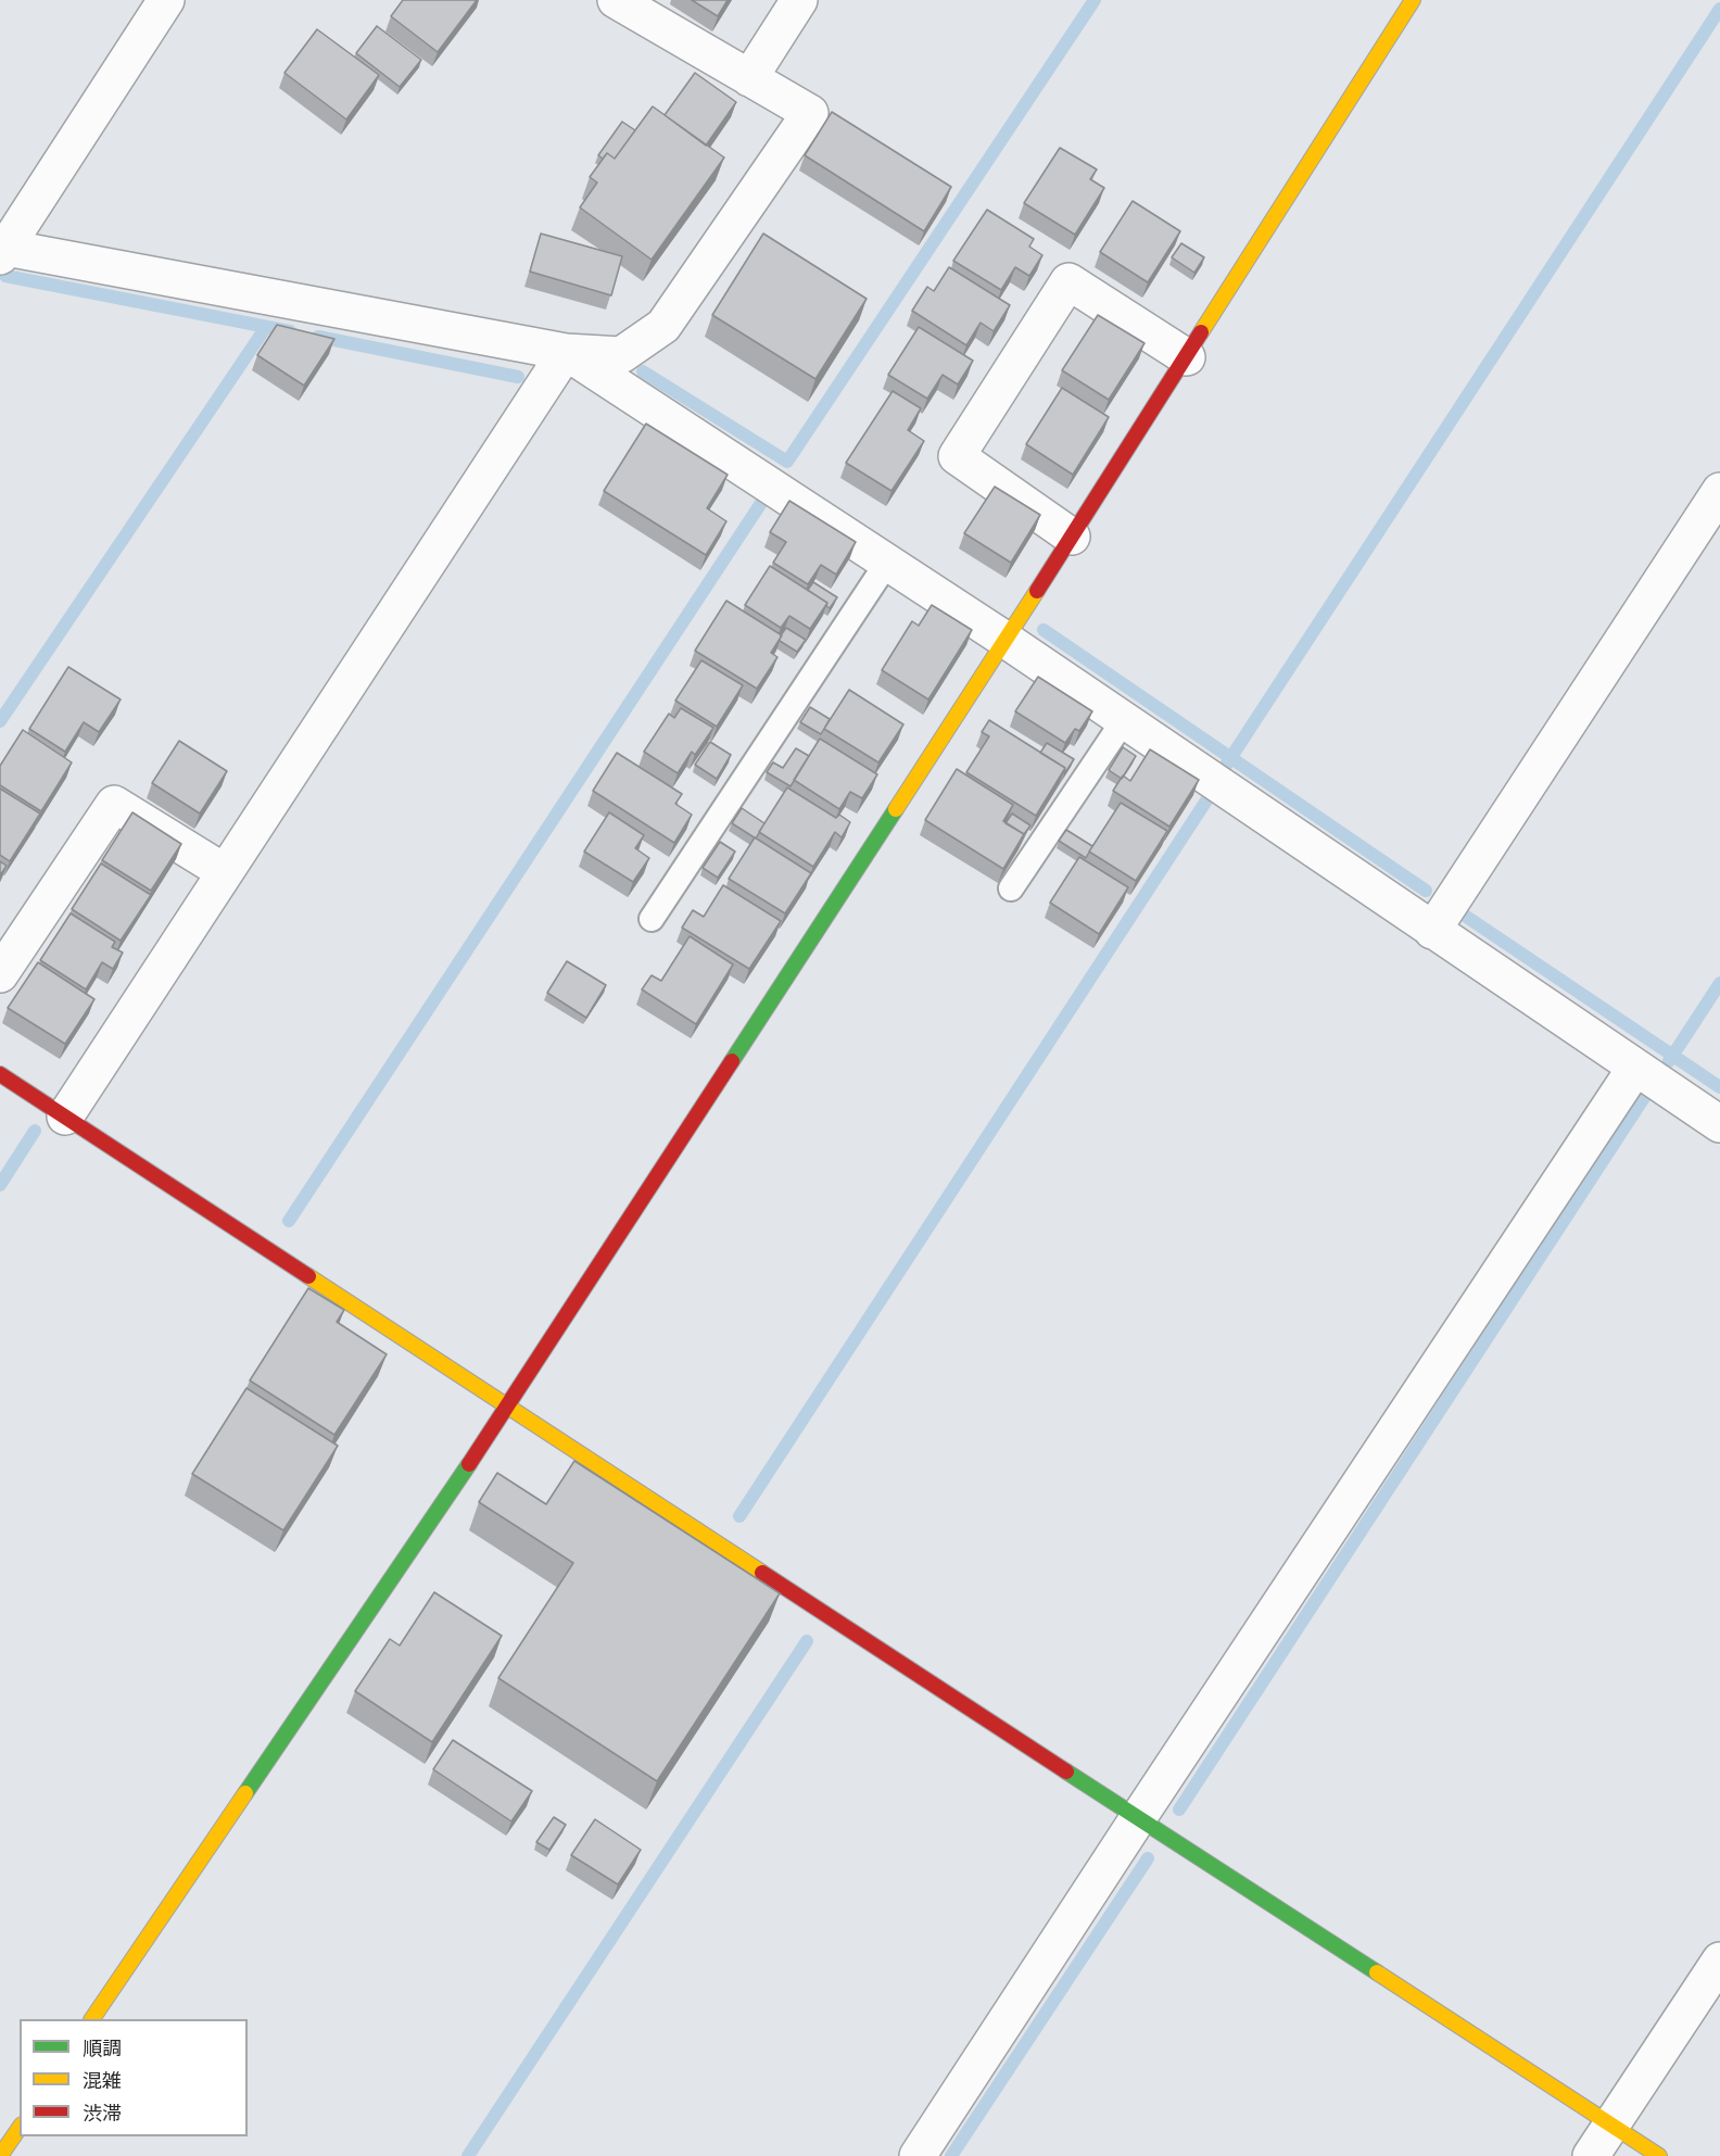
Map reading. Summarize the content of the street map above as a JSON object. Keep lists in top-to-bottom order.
{
  "legend": ["順調", "混雑", "渋滞"]
}
